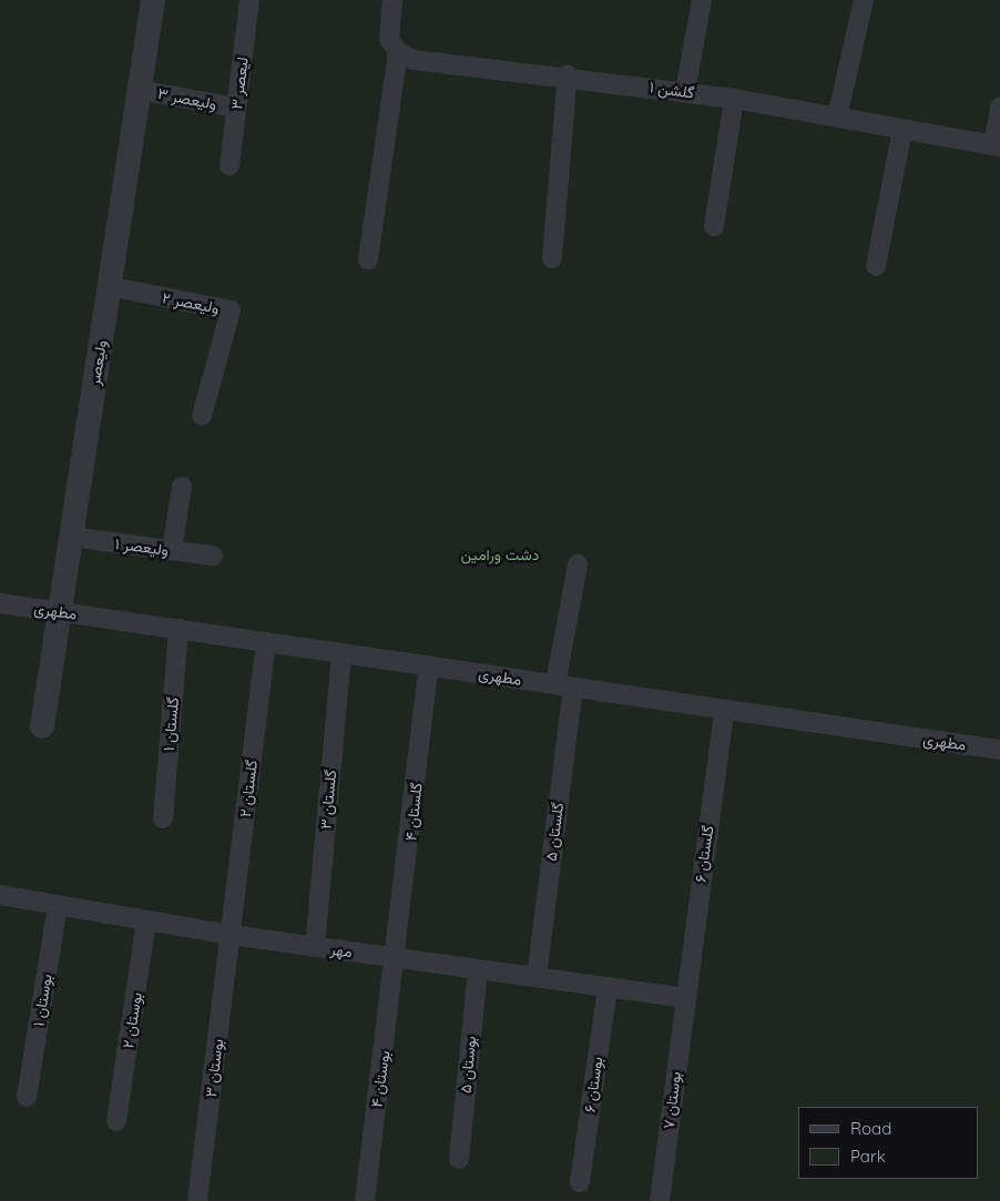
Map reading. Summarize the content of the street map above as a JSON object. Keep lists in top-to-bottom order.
{
  "streets": {
    "street": [
      "لیعصر ۳",
      "گلشن ۱",
      "ولیعصر ۳",
      "ولیعصر ۲",
      "ولیعصر",
      "ولیعصر ۱",
      "مطهری",
      "گلستان ۱",
      "گلستان ۲",
      "گلستان ۳",
      "گلستان ۴",
      "گلستان ۵",
      "گلستان ۶",
      "مهر",
      "بوستان ۱",
      "بوستان ۲",
      "بوستان ۵",
      "بوستان ۳",
      "بوستان ۴",
      "بوستان ۶",
      "بوستان ۷"
    ]
  },
  "crossings": [
    ["لیعصر ۳", "ولیعصر ۳"],
    ["ولیعصر ۳", "ولیعصر"],
    ["ولیعصر ۲", "ولیعصر"],
    ["ولیعصر", "ولیعصر ۱"],
    ["ولیعصر", "مطهری"],
    ["مطهری", "گلستان ۱"],
    ["مطهری", "گلستان ۲"],
    ["مطهری", "گلستان ۳"],
    ["مطهری", "گلستان ۴"],
    ["مطهری", "گلستان ۵"],
    ["مطهری", "گلستان ۶"],
    ["گلستان ۲", "مهر"],
    ["گلستان ۲", "بوستان ۳"],
    ["گلستان ۳", "مهر"],
    ["گلستان ۴", "مهر"],
    ["گلستان ۴", "بوستان ۴"],
    ["گلستان ۵", "مهر"],
    ["گلستان ۶", "مهر"],
    ["گلستان ۶", "بوستان ۷"],
    ["مهر", "بوستان ۱"],
    ["مهر", "بوستان ۲"],
    ["مهر", "بوستان ۵"],
    ["مهر", "بوستان ۳"],
    ["مهر", "بوستان ۴"],
    ["مهر", "بوستان ۶"],
    ["مهر", "بوستان ۷"]
  ],
  "parks": ["دشت ورامین"],
  "legend": ["Road", "Park"]
}
